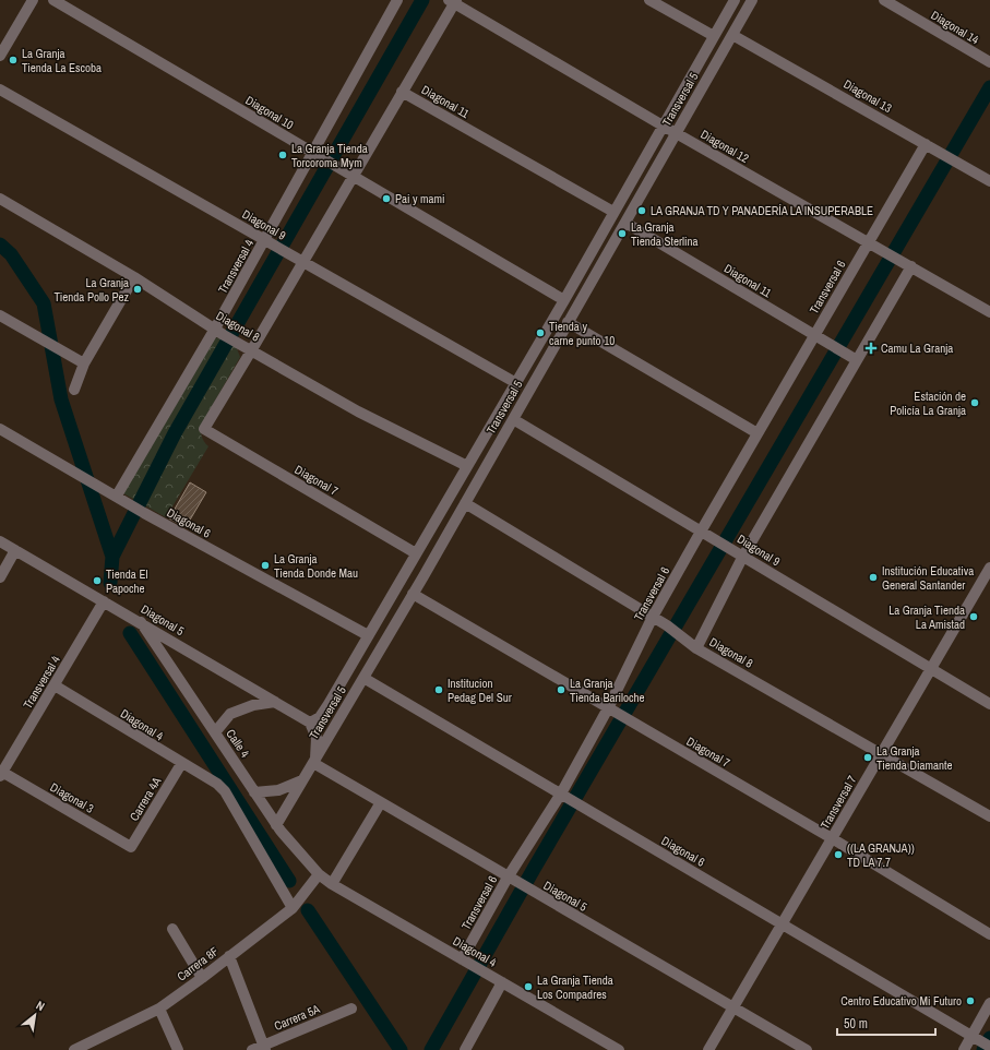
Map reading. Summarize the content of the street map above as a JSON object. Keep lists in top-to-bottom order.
{
  "streets": {
    "street": [
      "Diagonal 14",
      "Diagonal 13",
      "Transversal 5",
      "Diagonal 11",
      "Diagonal 10",
      "Diagonal 12",
      "Diagonal 9",
      "Transversal 4",
      "Transversal 6",
      "Diagonal 8",
      "Diagonal 7",
      "Diagonal 6",
      "Diagonal 5",
      "Diagonal 4",
      "Calle 4",
      "Diagonal 3",
      "Carrera 4A",
      "Transversal 7",
      "Carrera 8F",
      "Carrera 5A"
    ]
  },
  "crossings": [
    ["Diagonal 13", "Transversal 5"],
    ["Diagonal 13", "Transversal 6"],
    ["Transversal 5", "Diagonal 11"],
    ["Transversal 5", "Diagonal 10"],
    ["Transversal 5", "Diagonal 12"],
    ["Transversal 5", "Diagonal 9"],
    ["Transversal 5", "Diagonal 8"],
    ["Transversal 5", "Diagonal 7"],
    ["Transversal 5", "Diagonal 6"],
    ["Transversal 5", "Diagonal 5"],
    ["Transversal 5", "Calle 4"],
    ["Diagonal 11", "Transversal 6"],
    ["Diagonal 10", "Transversal 4"],
    ["Diagonal 12", "Transversal 6"],
    ["Diagonal 9", "Transversal 4"],
    ["Diagonal 9", "Transversal 6"],
    ["Diagonal 9", "Transversal 7"],
    ["Transversal 4", "Diagonal 8"],
    ["Transversal 4", "Diagonal 6"],
    ["Transversal 4", "Diagonal 5"],
    ["Transversal 4", "Diagonal 4"],
    ["Transversal 4", "Diagonal 3"],
    ["Transversal 6", "Diagonal 8"],
    ["Transversal 6", "Diagonal 7"],
    ["Transversal 6", "Diagonal 6"],
    ["Transversal 6", "Diagonal 5"],
    ["Transversal 6", "Diagonal 4"],
    ["Diagonal 8", "Diagonal 7"],
    ["Diagonal 8", "Transversal 7"],
    ["Diagonal 7", "Transversal 7"],
    ["Diagonal 6", "Transversal 7"],
    ["Diagonal 5", "Calle 4"],
    ["Diagonal 5", "Transversal 7"],
    ["Diagonal 4", "Calle 4"],
    ["Diagonal 4", "Carrera 4A"],
    ["Diagonal 4", "Carrera 8F"],
    ["Calle 4", "Carrera 8F"],
    ["Diagonal 3", "Carrera 4A"]
  ],
  "places": {
    "other": [
      "La Granja Tienda La Escoba",
      "La Granja Tienda Torcoroma Mym",
      "Pai y mami",
      "LA GRANJA TD Y PANADERÍA LA INSUPERABLE",
      "La Granja Tienda Sterlina",
      "La Granja Tienda Pollo Pez",
      "Tienda y carne punto 10",
      "Estación de Policía La Granja",
      "La Granja Tienda Donde Mau",
      "Institución Educativa General Santander",
      "Tienda El Papoche",
      "La Granja Tienda La Amistad",
      "Institucion Pedag Del Sur",
      "La Granja Tienda Bariloche",
      "La Granja Tienda Diamante",
      "((LA GRANJA)) TD LA 7.7",
      "La Granja Tienda Los Compadres",
      "Centro Educativo Mi Futuro"
    ],
    "health": ["Camu La Granja"]
  },
  "scale_bar": "50 m",
  "north": "top right"
}
